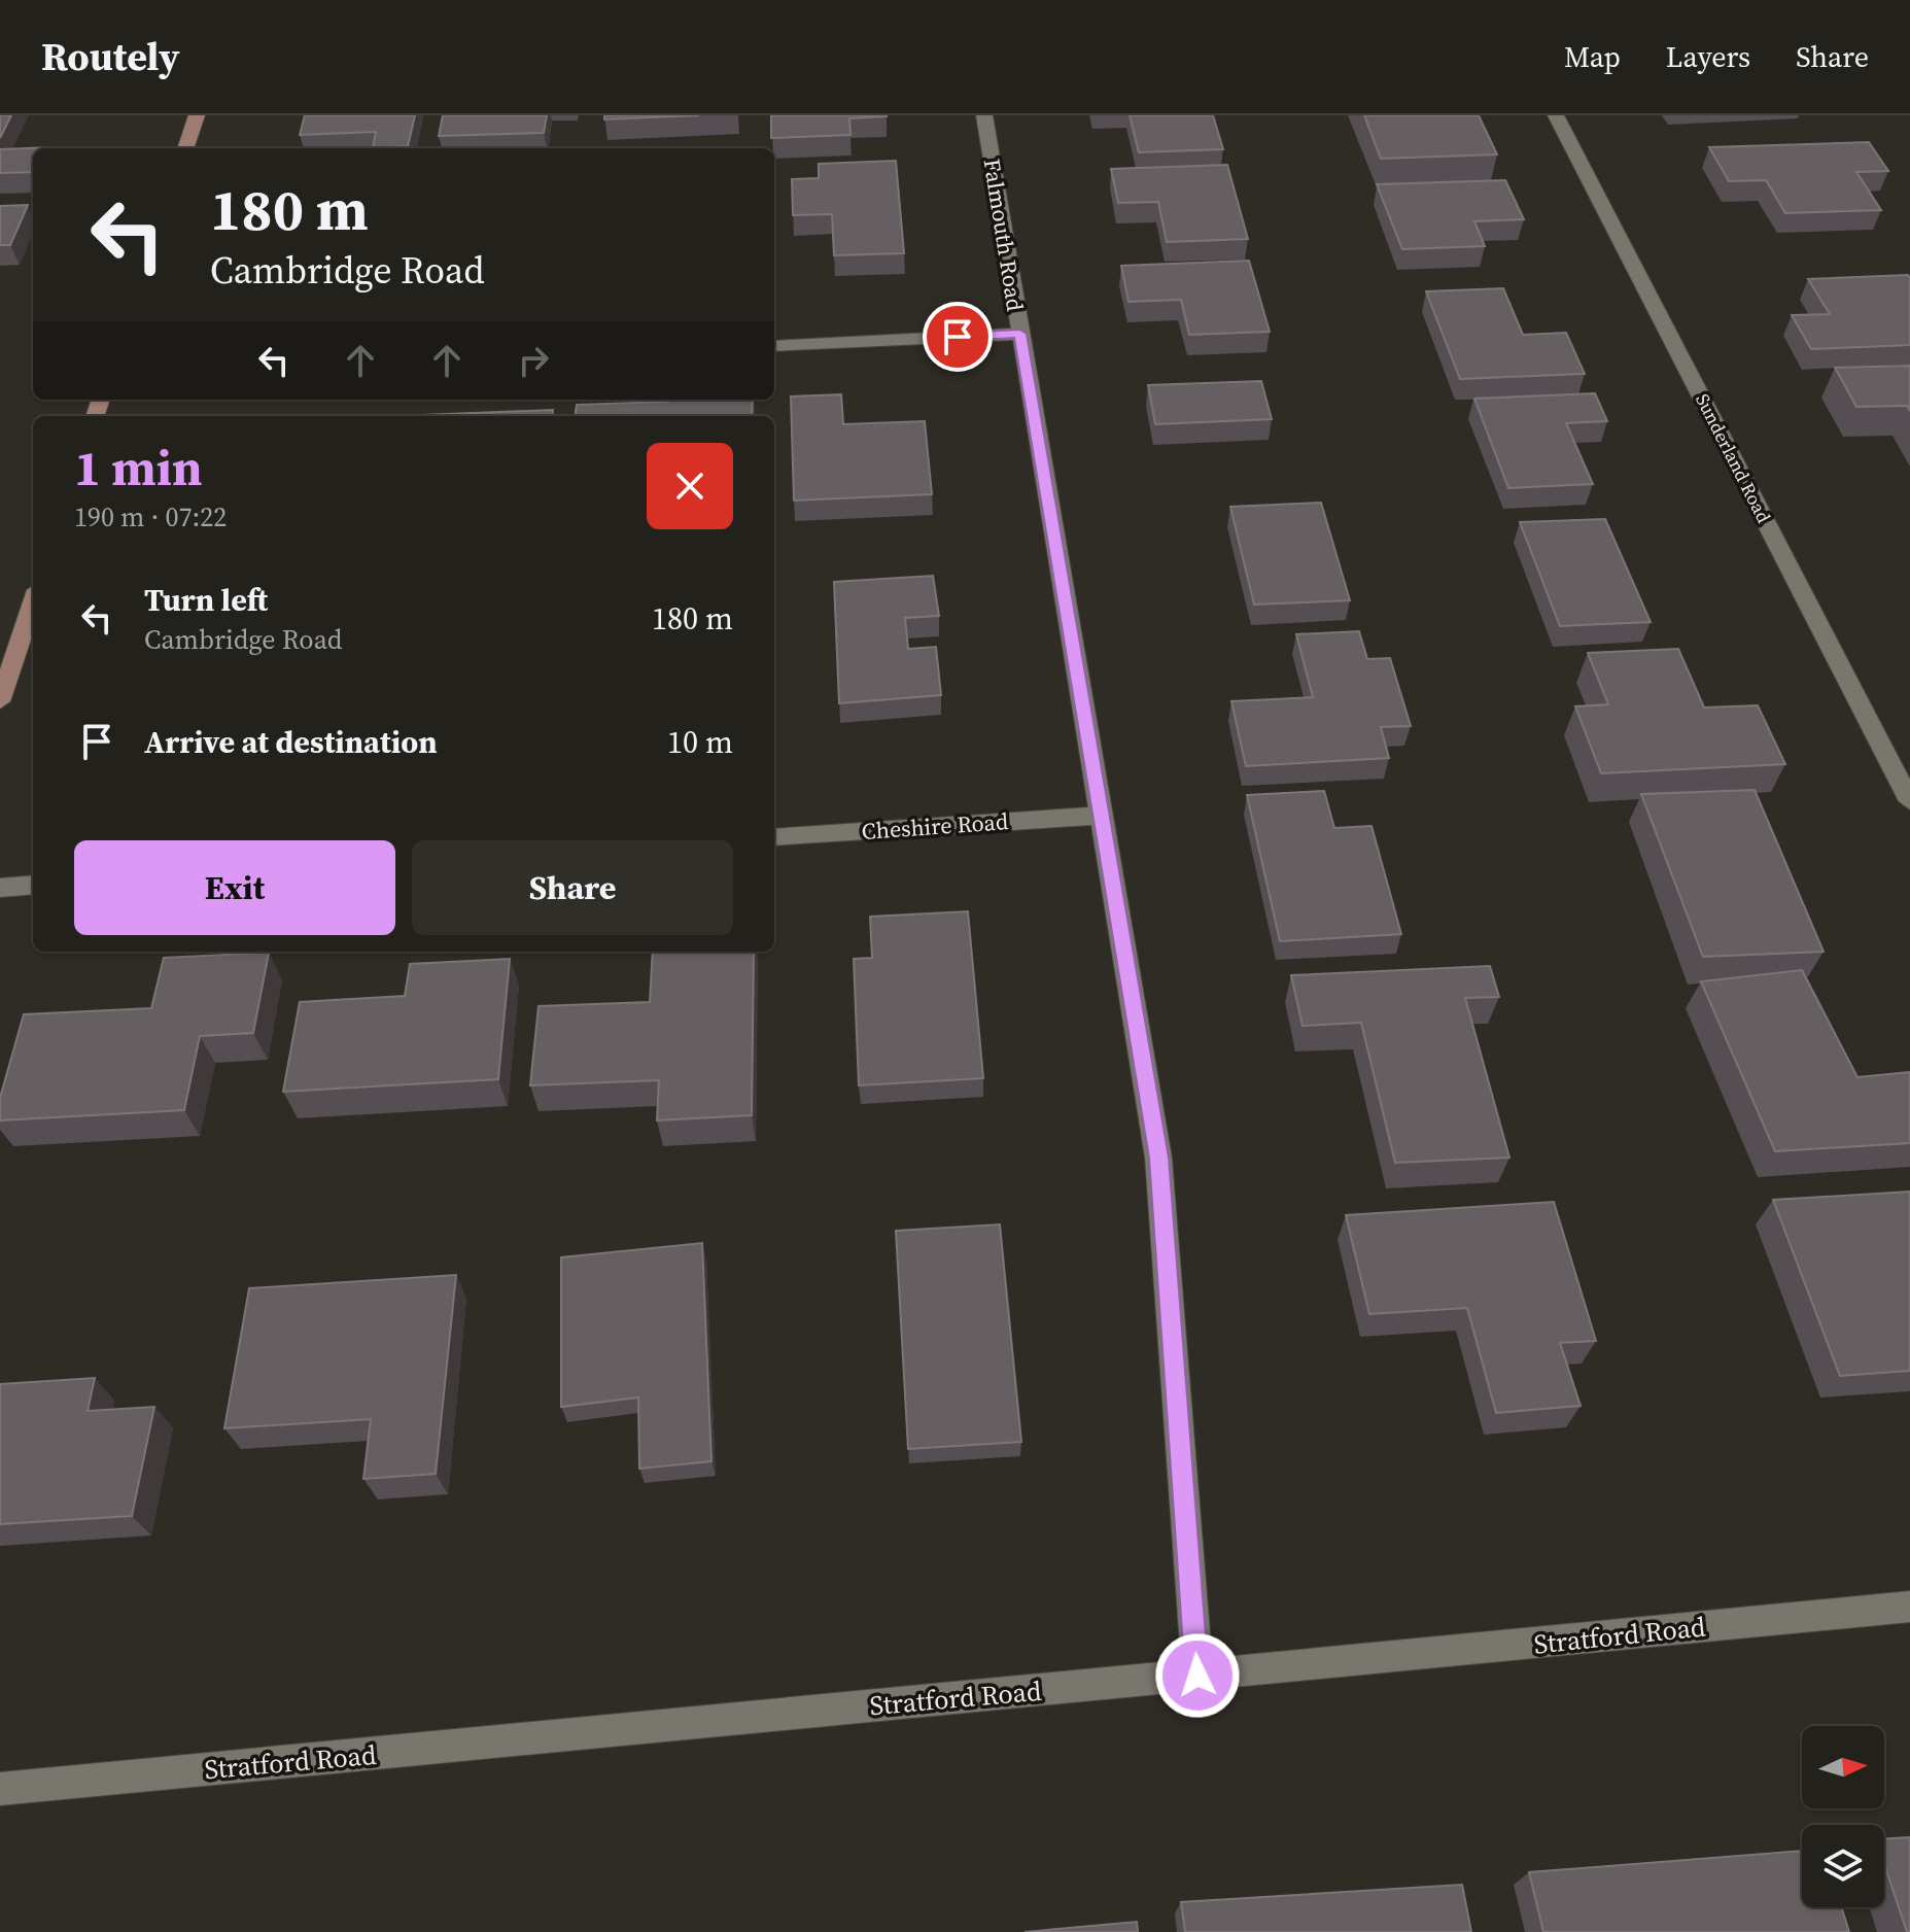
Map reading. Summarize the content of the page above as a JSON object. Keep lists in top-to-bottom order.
{
  "streets": {
    "street": [
      "Falmouth Road",
      "Sunderland Road",
      "Cheshire Road",
      "Stratford Road"
    ]
  },
  "crossings": [
    ["Falmouth Road", "Cheshire Road"],
    ["Falmouth Road", "Stratford Road"]
  ],
  "north": "right",
  "page": {
    "header": "Routely",
    "nav": ["Map", "Layers", "Share"],
    "turn": ["180 m", "Cambridge Road"],
    "heading": ["1 min", "190 m · 07:22"],
    "list": [
      {
        "name": "Turn left",
        "note": "Cambridge Road",
        "value": "180 m"
      },
      {
        "name": "Arrive at destination",
        "value": "10 m"
      }
    ],
    "buttons": ["Exit", "Share"]
  }
}
